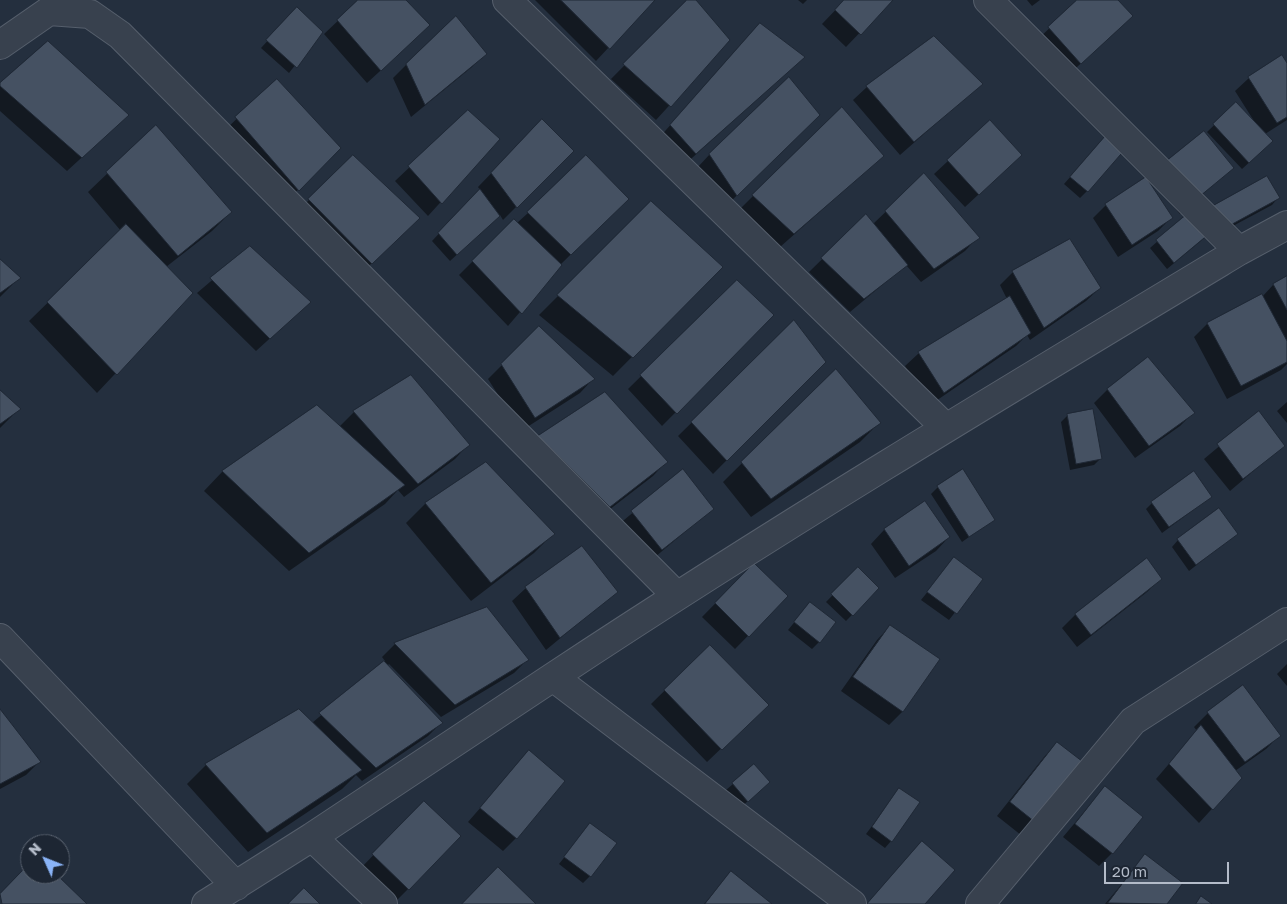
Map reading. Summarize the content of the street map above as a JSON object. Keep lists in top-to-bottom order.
{
  "scale_bar": "20 m",
  "north": "top left"
}
